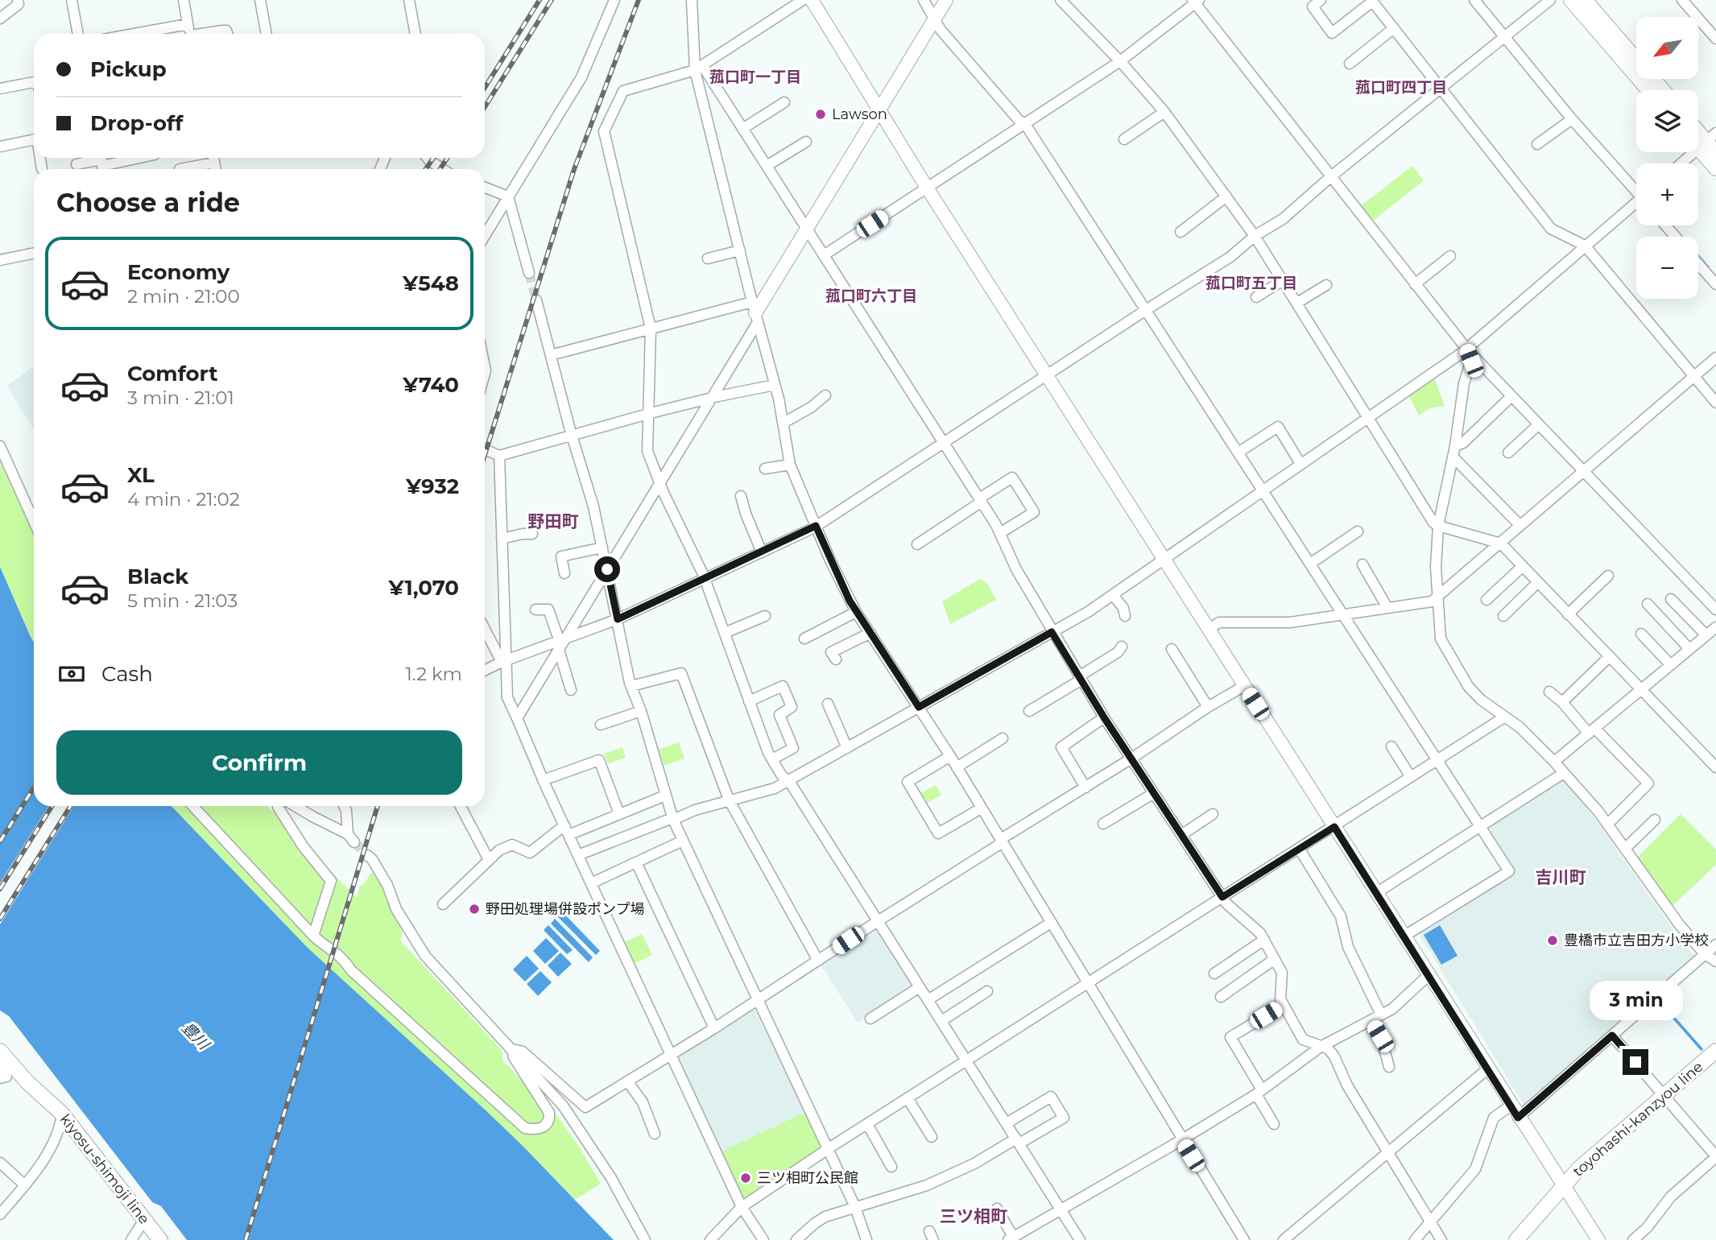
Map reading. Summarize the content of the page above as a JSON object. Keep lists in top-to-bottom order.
{
  "streets": {
    "main road": ["toyohashi-kanzyou line", "kiyosu-shimoji line"]
  },
  "districts": [
    "菰口町一丁目",
    "菰口町四丁目",
    "菰口町五丁目",
    "菰口町六丁目",
    "野田町",
    "吉川町",
    "三ツ相町"
  ],
  "water": ["豊川"],
  "places": [
    "Lawson",
    "野田処理場併設ポンプ場",
    "豊橋市立吉田方小学校",
    "三ツ相町公民館"
  ],
  "north": "bottom left",
  "page": {
    "map_buttons": ["+", "−"],
    "banner": ["Pickup", "Drop-off"],
    "heading": "Choose a ride",
    "list": [
      {
        "name": "Economy",
        "note": "2 min · 21:00",
        "value": "¥548"
      },
      {
        "name": "Comfort",
        "note": "3 min · 21:01",
        "value": "¥740"
      },
      {
        "name": "XL",
        "note": "4 min · 21:02",
        "value": "¥932"
      },
      {
        "name": "Black",
        "note": "5 min · 21:03",
        "value": "¥1,070"
      }
    ],
    "pay": ["Cash", "1.2 km"],
    "buttons": "Confirm",
    "bubble": "3 min"
  }
}
